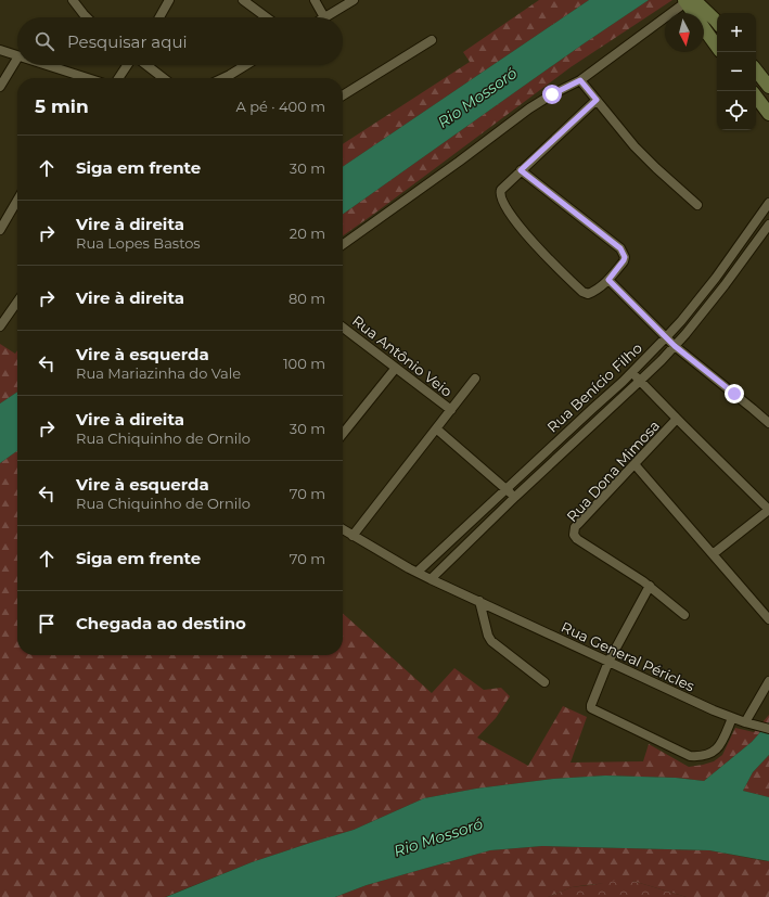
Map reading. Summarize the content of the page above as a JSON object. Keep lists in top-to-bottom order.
{
  "streets": {
    "street": [
      "Rua Antônio Veio",
      "Rua Benício Filho",
      "Rua Dona Mimosa",
      "Rua General Péricles"
    ]
  },
  "crossings": [
    ["Rua Benício Filho", "Rua General Péricles"]
  ],
  "water": ["Rio Mossoró"],
  "north": "bottom",
  "page": {
    "map_buttons": ["+", "−"],
    "search": "Pesquisar aqui",
    "heading": ["5 min", "A pé · 400 m"],
    "list": [
      ["Siga em frente", "30 m"],
      ["Vire à direita", "Rua Lopes Bastos", "20 m"],
      ["Vire à direita", "80 m"],
      ["Vire à esquerda", "Rua Mariazinha do Vale", "100 m"],
      ["Vire à direita", "Rua Chiquinho de Ornilo", "30 m"],
      ["Vire à esquerda", "Rua Chiquinho de Ornilo", "70 m"],
      ["Siga em frente", "70 m"],
      "Chegada ao destino"
    ]
  }
}
